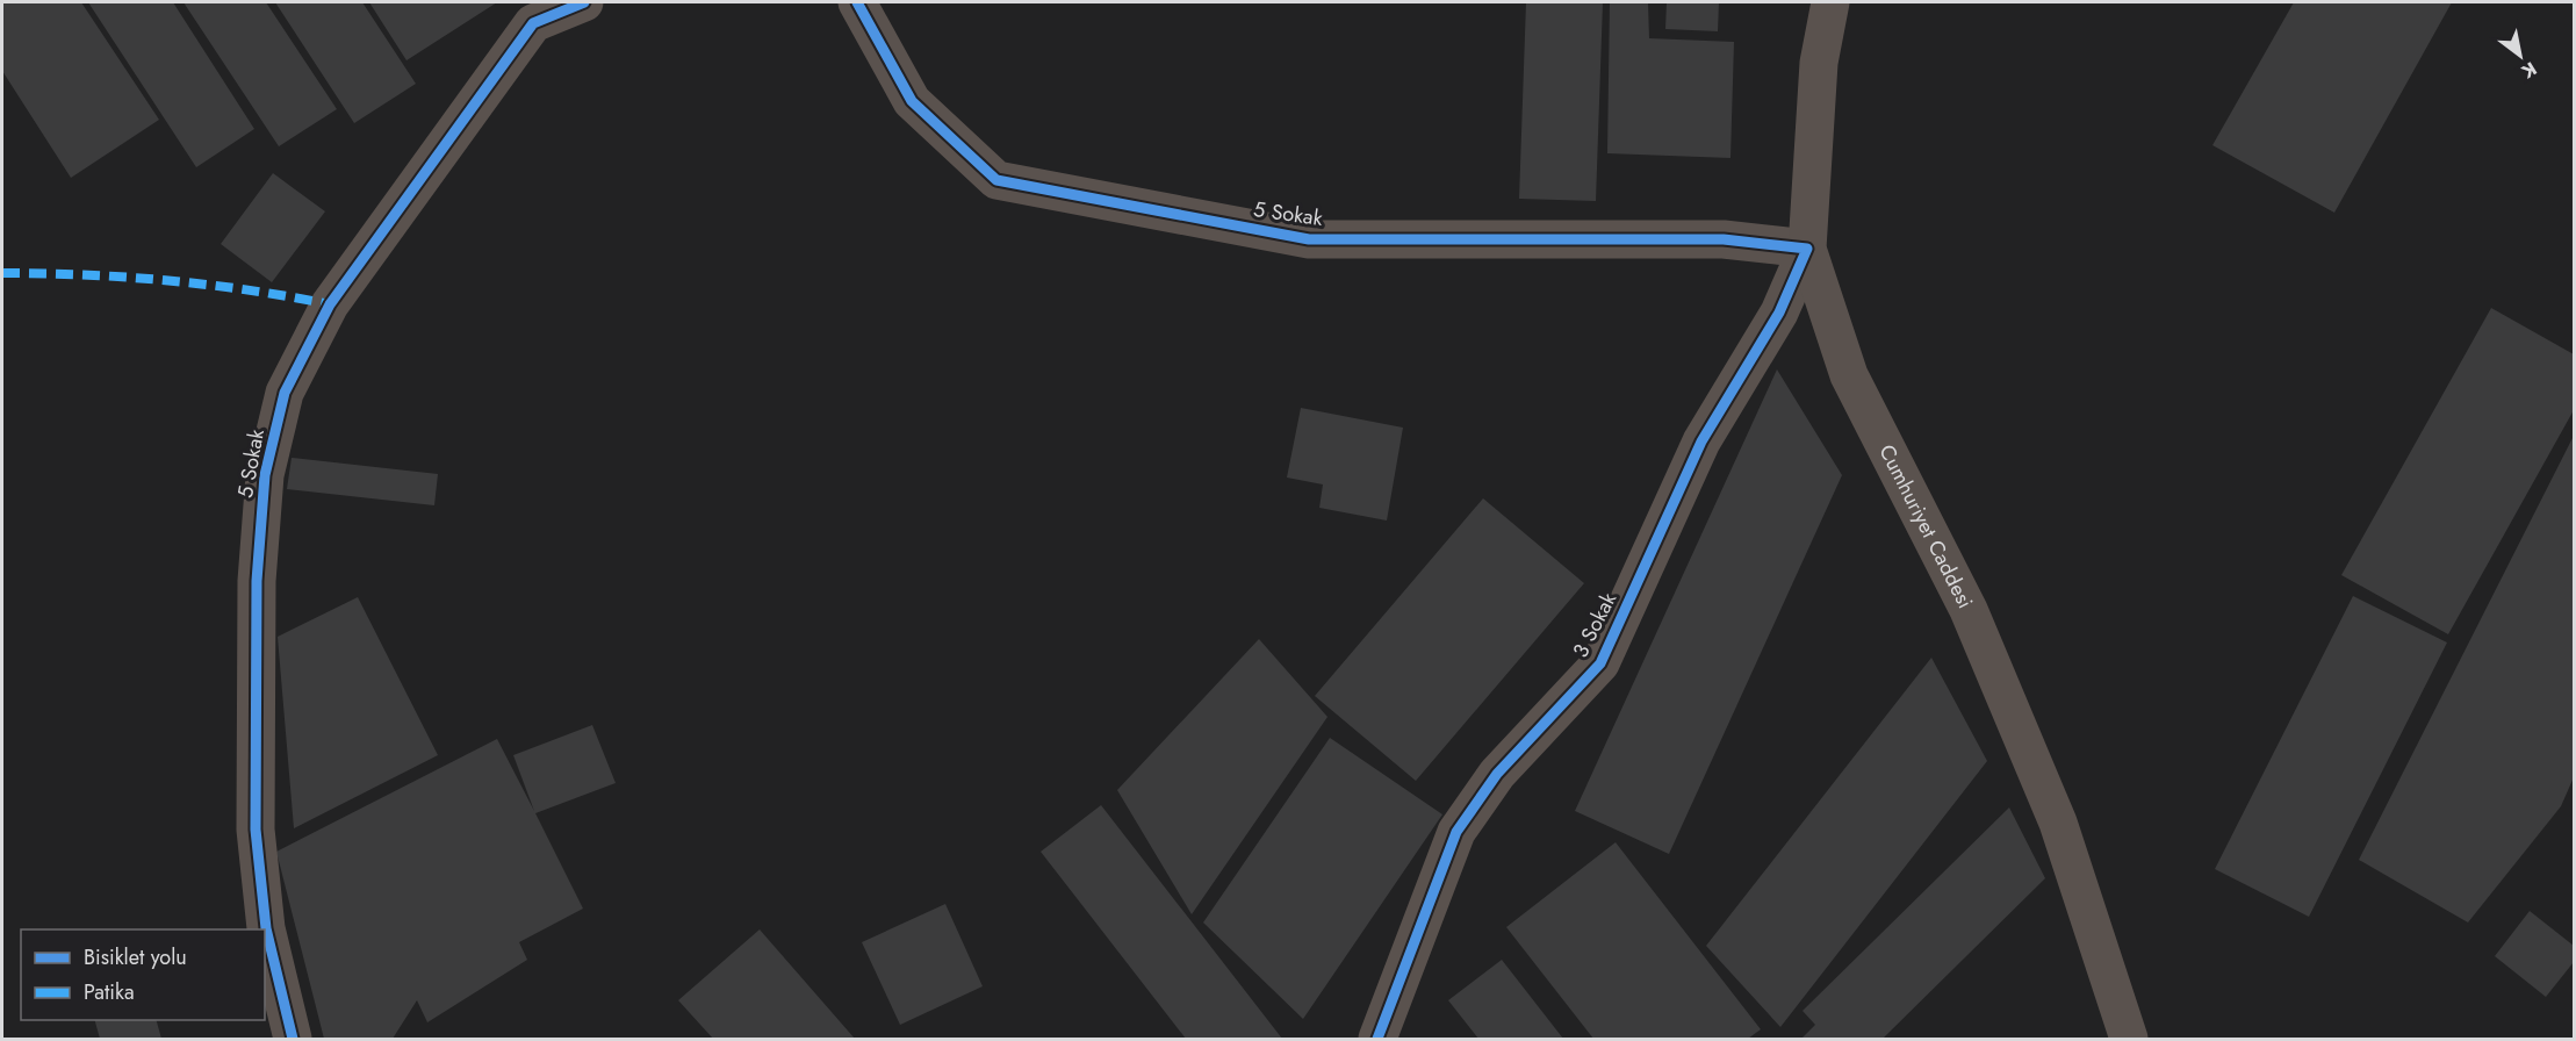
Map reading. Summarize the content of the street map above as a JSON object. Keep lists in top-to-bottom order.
{
  "streets": {
    "street": ["5 Sokak", "Cumhuriyet Caddesi", "3 Sokak"]
  },
  "crossings": [
    ["5 Sokak", "Cumhuriyet Caddesi"],
    ["5 Sokak", "3 Sokak"],
    ["Cumhuriyet Caddesi", "3 Sokak"]
  ],
  "legend": ["Bisiklet yolu", "Patika"],
  "north": "bottom right"
}
